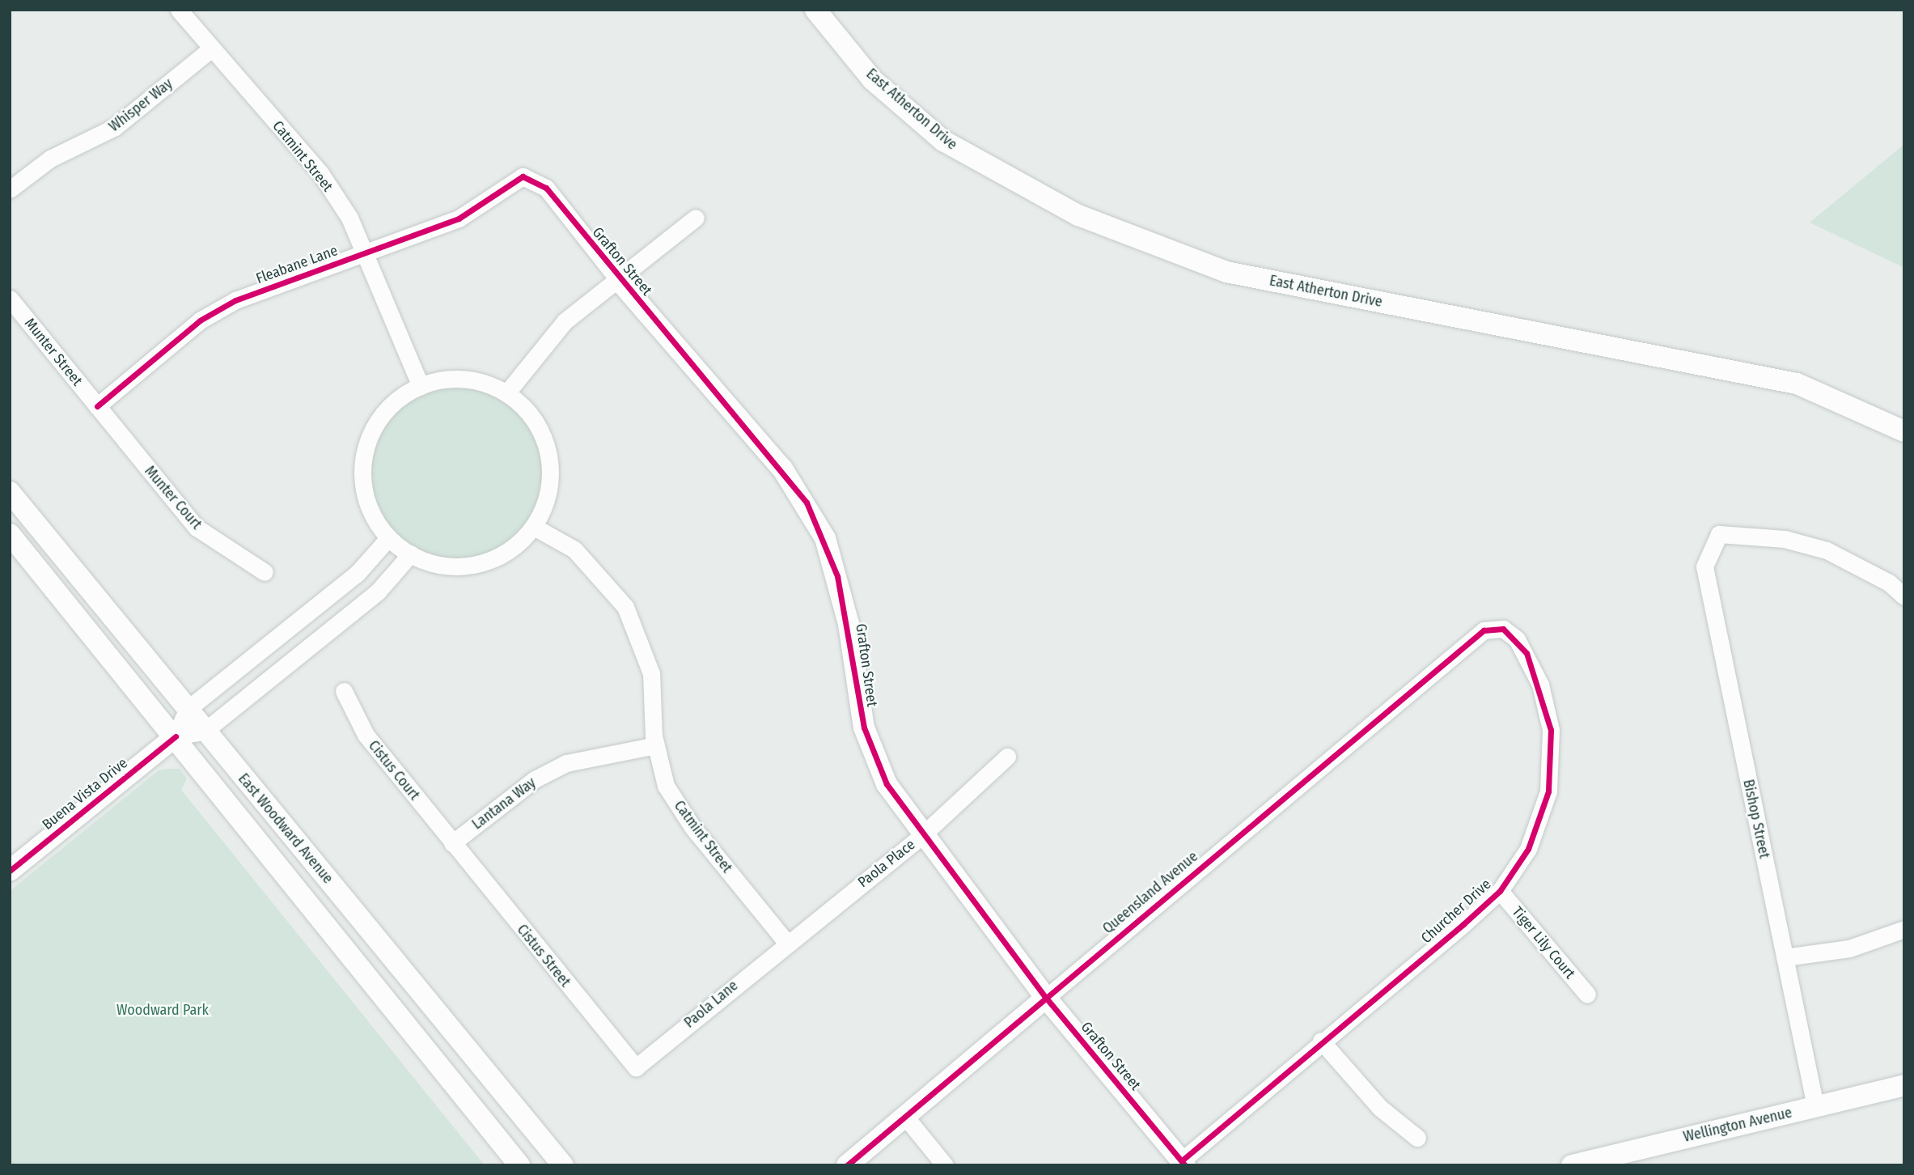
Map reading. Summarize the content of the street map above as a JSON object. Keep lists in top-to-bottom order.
{
  "streets": {
    "street": [
      "Whisper Way",
      "East Atherton Drive",
      "Catmint Street",
      "Grafton Street",
      "Fleabane Lane",
      "Munter Street",
      "Munter Court",
      "Cistus Court",
      "Buena Vista Drive",
      "Lantana Way",
      "Bishop Street",
      "East Woodward Avenue",
      "Paola Place",
      "Queensland Avenue",
      "Churcher Drive",
      "Tiger Lily Court",
      "Cistus Street",
      "Paola Lane",
      "Wellington Avenue"
    ]
  },
  "crossings": [
    ["Whisper Way", "Catmint Street"],
    ["Catmint Street", "Fleabane Lane"],
    ["Catmint Street", "Buena Vista Drive"],
    ["Catmint Street", "Lantana Way"],
    ["Catmint Street", "Paola Place"],
    ["Catmint Street", "Paola Lane"],
    ["Grafton Street", "Fleabane Lane"],
    ["Grafton Street", "Paola Place"],
    ["Grafton Street", "Queensland Avenue"],
    ["Grafton Street", "Churcher Drive"],
    ["Fleabane Lane", "Munter Street"],
    ["Fleabane Lane", "Munter Court"],
    ["Munter Street", "Munter Court"],
    ["Cistus Court", "Lantana Way"],
    ["Cistus Court", "Cistus Street"],
    ["Buena Vista Drive", "East Woodward Avenue"],
    ["Lantana Way", "Cistus Street"],
    ["Bishop Street", "Wellington Avenue"],
    ["Paola Place", "Paola Lane"],
    ["Queensland Avenue", "Churcher Drive"],
    ["Churcher Drive", "Tiger Lily Court"],
    ["Cistus Street", "Paola Lane"]
  ],
  "parks": ["Woodward Park"]
}
